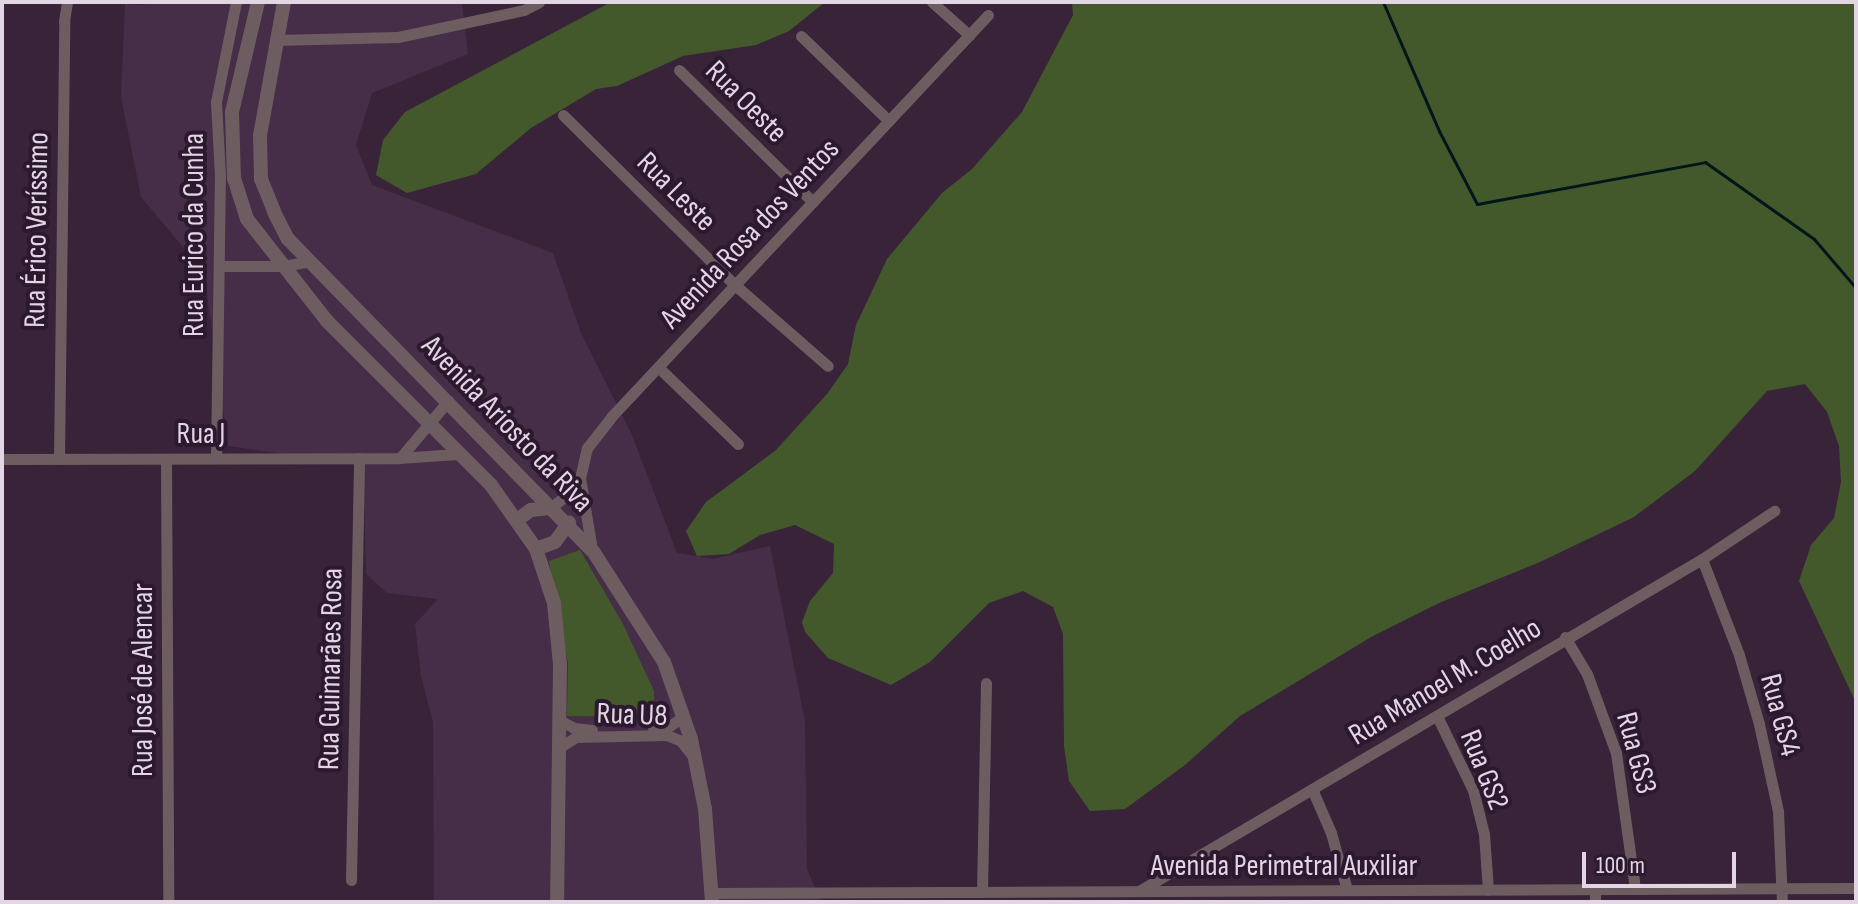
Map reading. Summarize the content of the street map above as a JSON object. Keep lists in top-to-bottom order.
{
  "streets": {
    "street": [
      "Rua Oeste",
      "Rua Leste",
      "Rua Érico Veríssimo",
      "Avenida Rosa dos Ventos",
      "Rua Eurico da Cunha",
      "Avenida Ariosto da Riva",
      "Rua J",
      "Rua Guimarães Rosa",
      "Rua José de Alencar",
      "Rua Manoel M. Coelho",
      "Rua U8",
      "Rua GS4",
      "Rua GS3",
      "Rua GS2",
      "Avenida Perimetral Auxiliar"
    ]
  },
  "crossings": [
    ["Rua Oeste", "Avenida Rosa dos Ventos"],
    ["Rua Leste", "Avenida Rosa dos Ventos"],
    ["Rua Érico Veríssimo", "Rua J"],
    ["Avenida Rosa dos Ventos", "Avenida Ariosto da Riva"],
    ["Rua Eurico da Cunha", "Rua J"],
    ["Avenida Ariosto da Riva", "Rua U8"],
    ["Avenida Ariosto da Riva", "Avenida Perimetral Auxiliar"],
    ["Rua J", "Rua Guimarães Rosa"],
    ["Rua J", "Rua José de Alencar"],
    ["Rua Manoel M. Coelho", "Rua GS4"],
    ["Rua Manoel M. Coelho", "Rua GS3"],
    ["Rua Manoel M. Coelho", "Rua GS2"],
    ["Rua Manoel M. Coelho", "Avenida Perimetral Auxiliar"],
    ["Rua GS4", "Avenida Perimetral Auxiliar"],
    ["Rua GS3", "Avenida Perimetral Auxiliar"],
    ["Rua GS2", "Avenida Perimetral Auxiliar"]
  ],
  "scale_bar": "100 m"
}
